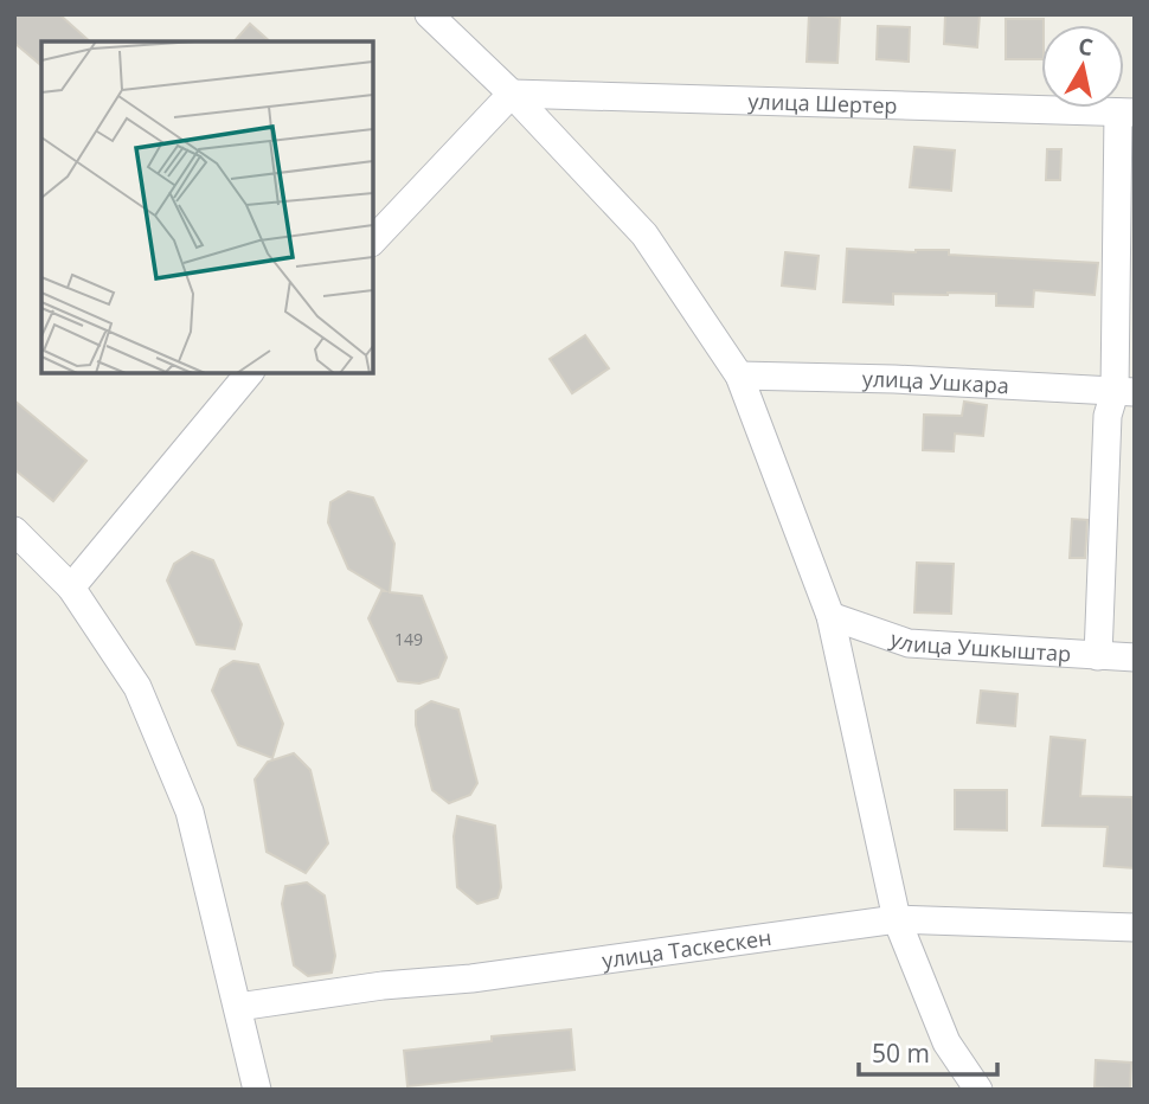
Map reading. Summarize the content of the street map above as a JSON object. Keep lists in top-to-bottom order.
{
  "streets": {
    "street": [
      "улица Шертер",
      "улица Ушкара",
      "улица Ушкыштар",
      "улица Таскескен"
    ]
  },
  "house_numbers": ["149"],
  "scale_bar": "50 m",
  "north": "top"
}
